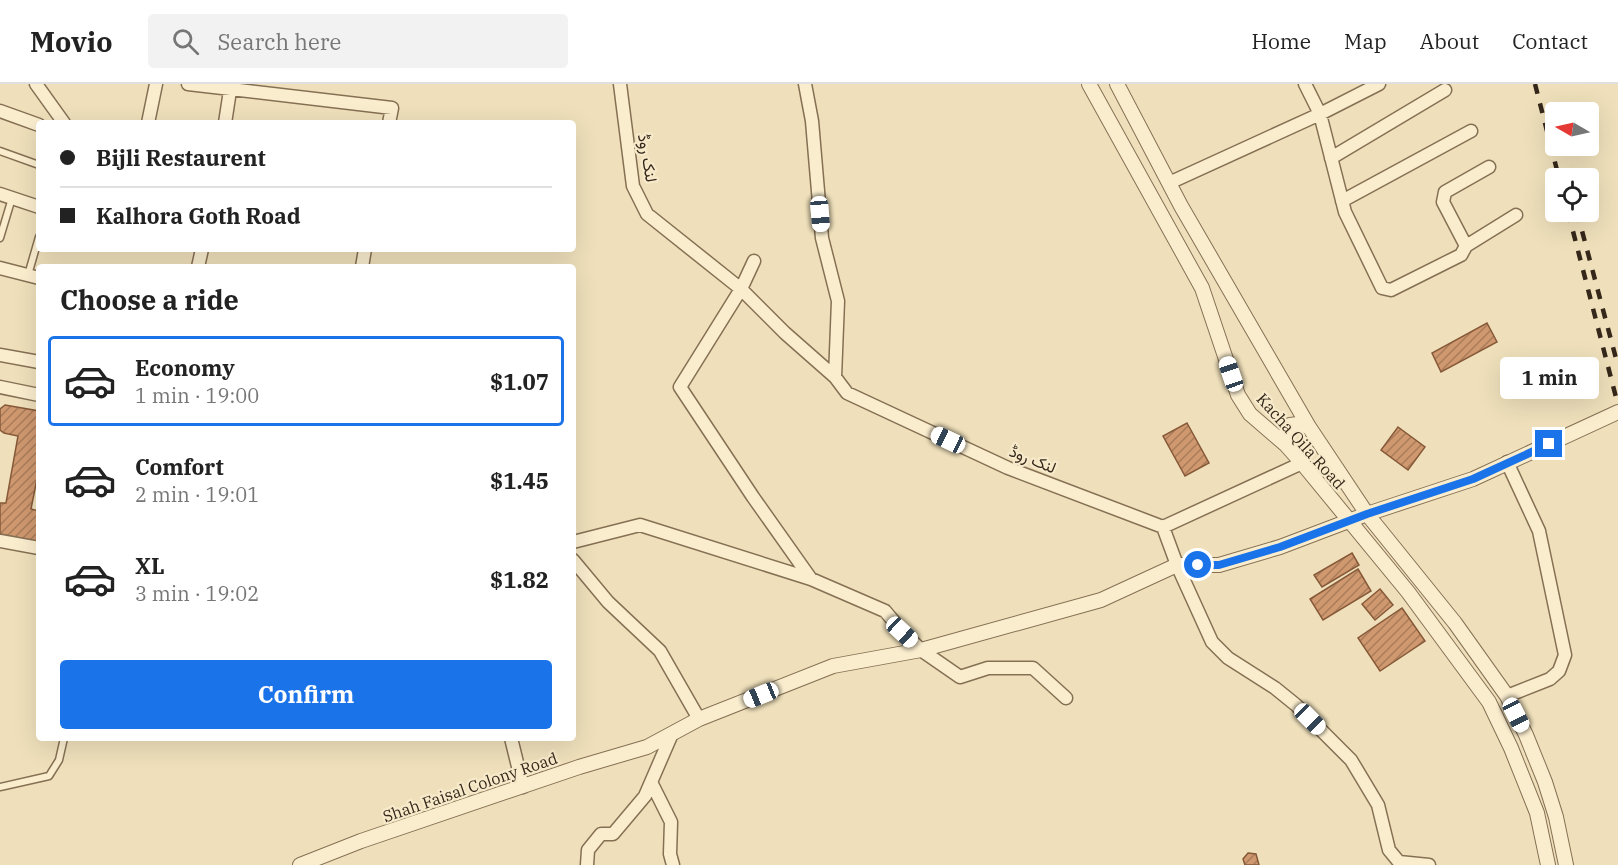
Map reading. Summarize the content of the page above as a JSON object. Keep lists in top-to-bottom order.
{
  "streets": {
    "street": ["لنک روڈ", "Kacha Qila Road", "Shah Faisal Colony Road"]
  },
  "crossings": [
    ["Kacha Qila Road", "Shah Faisal Colony Road"]
  ],
  "north": "left",
  "page": {
    "header": "Movio",
    "search": "Search here",
    "nav": [
      "Home",
      "Map",
      "About",
      "Contact"
    ],
    "banner": ["Bijli Restaurent", "Kalhora Goth Road"],
    "heading": "Choose a ride",
    "list": [
      {
        "name": "Economy",
        "note": "1 min · 19:00",
        "value": "$1.07"
      },
      {
        "name": "Comfort",
        "note": "2 min · 19:01",
        "value": "$1.45"
      },
      {
        "name": "XL",
        "note": "3 min · 19:02",
        "value": "$1.82"
      }
    ],
    "bubble": "1 min",
    "buttons": "Confirm"
  }
}
